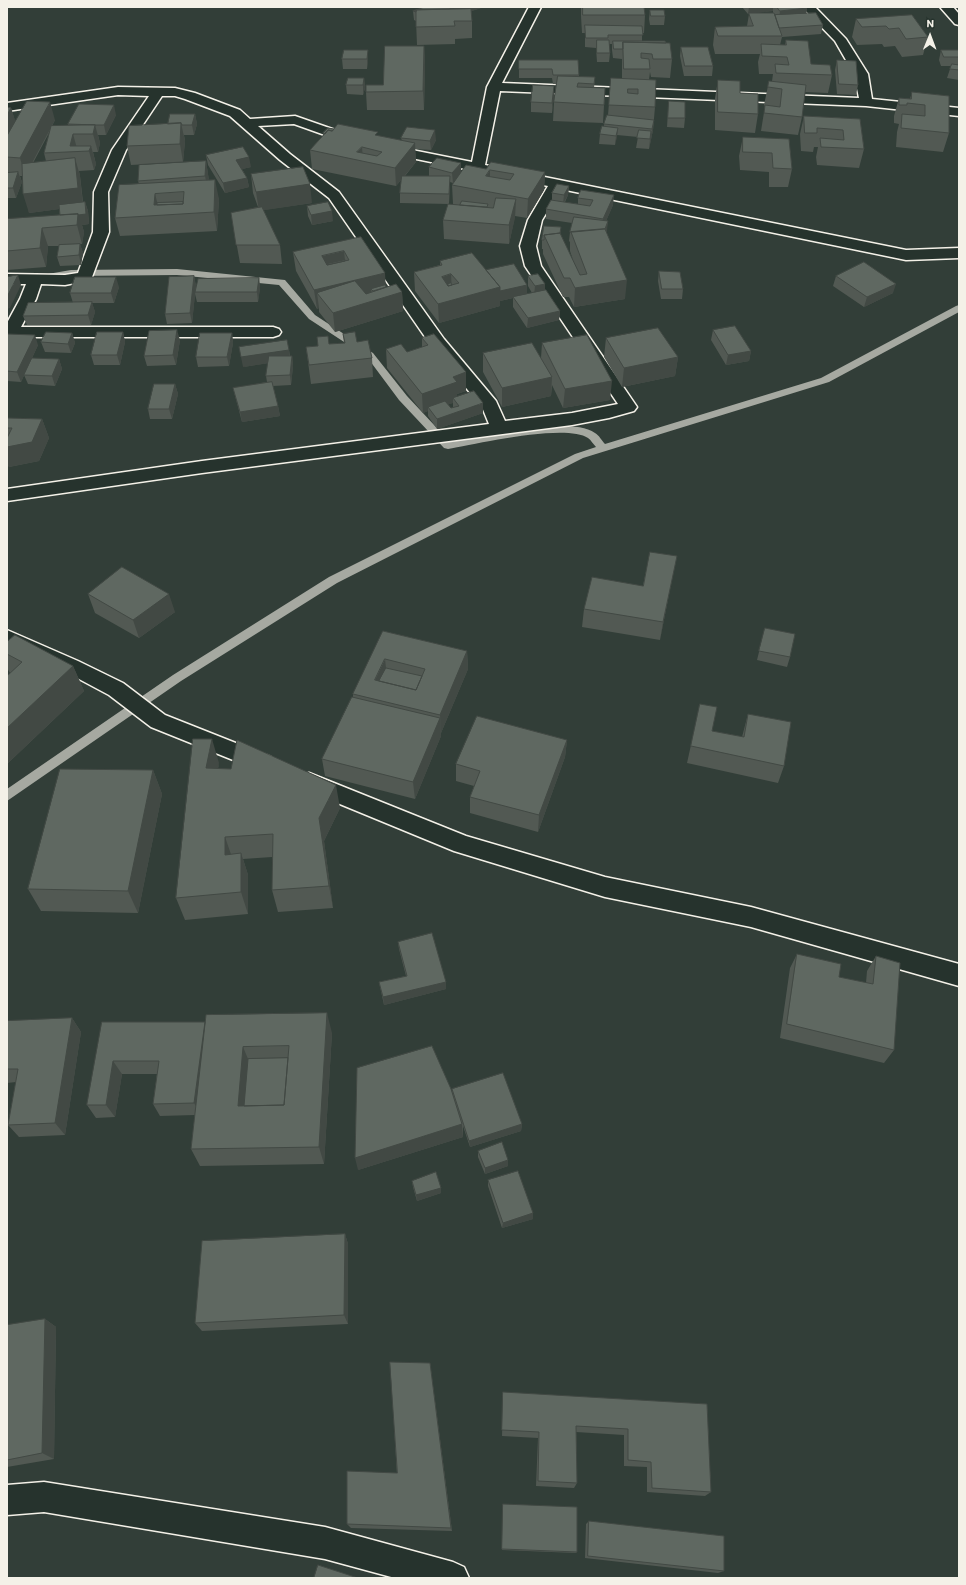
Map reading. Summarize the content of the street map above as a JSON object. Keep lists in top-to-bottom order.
{
  "north": "top"
}
